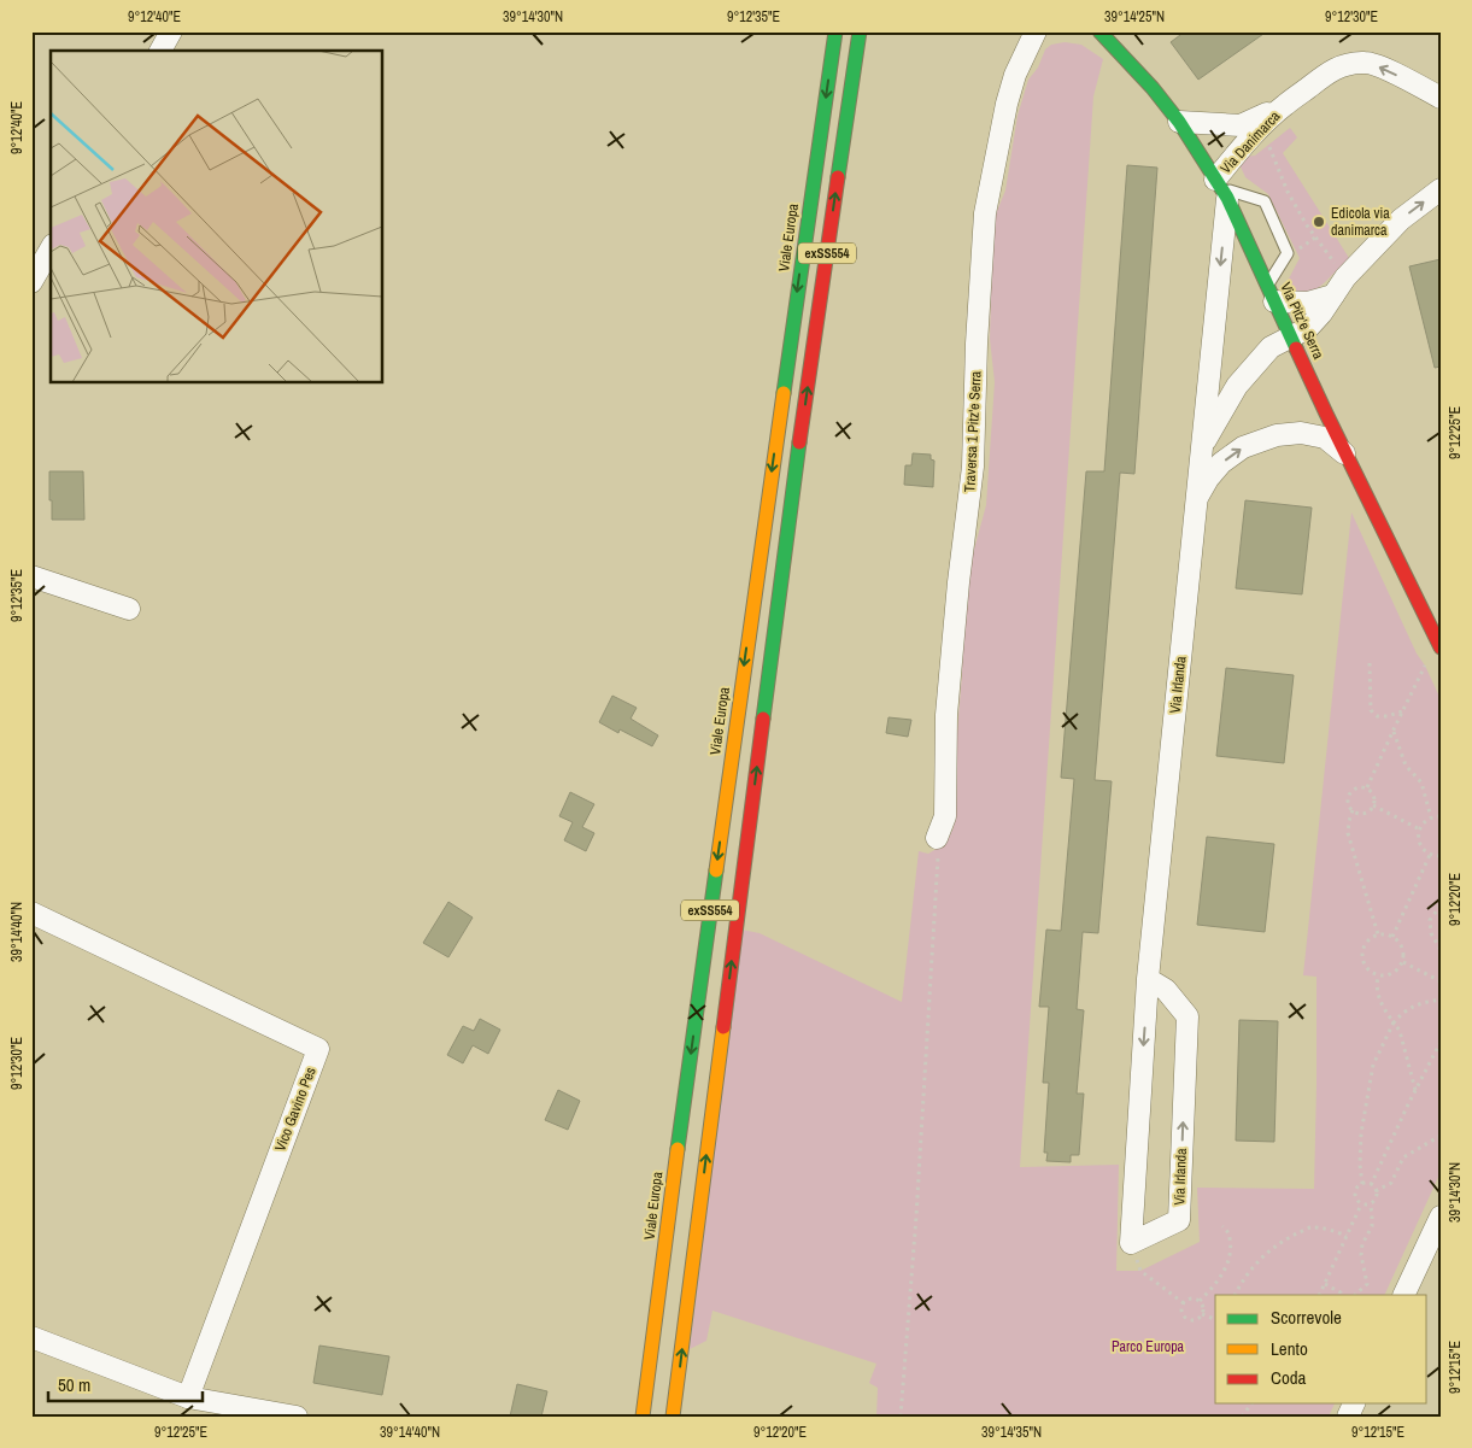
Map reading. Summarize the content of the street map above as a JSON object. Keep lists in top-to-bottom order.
{
  "streets": {
    "main road": ["Viale Europa", "exSS554", "Via Pitz'e Serra"],
    "street": [
      "Via Danimarca",
      "Traversa 1 Pitz'e Serra",
      "Via Irlanda",
      "Vico Gavino Pes"
    ]
  },
  "crossings": [
    ["Via Danimarca", "Via Pitz'e Serra"],
    ["Via Danimarca", "Via Irlanda"],
    ["Via Pitz'e Serra", "Via Irlanda"]
  ],
  "one_way": ["Via Danimarca"],
  "parks": ["Parco Europa"],
  "places": ["Edicola via danimarca"],
  "legend": ["Scorrevole", "Lento", "Coda"],
  "scale_bar": "50 m",
  "coordinates": [
    "9°12'40\"E",
    "39°14'30\"N",
    "9°12'35\"E",
    "39°14'25\"N",
    "9°12'30\"E",
    "9°12'25\"E",
    "9°12'20\"E",
    "39°14'40\"N",
    "9°12'15\"E",
    "39°14'35\"N"
  ]
}
